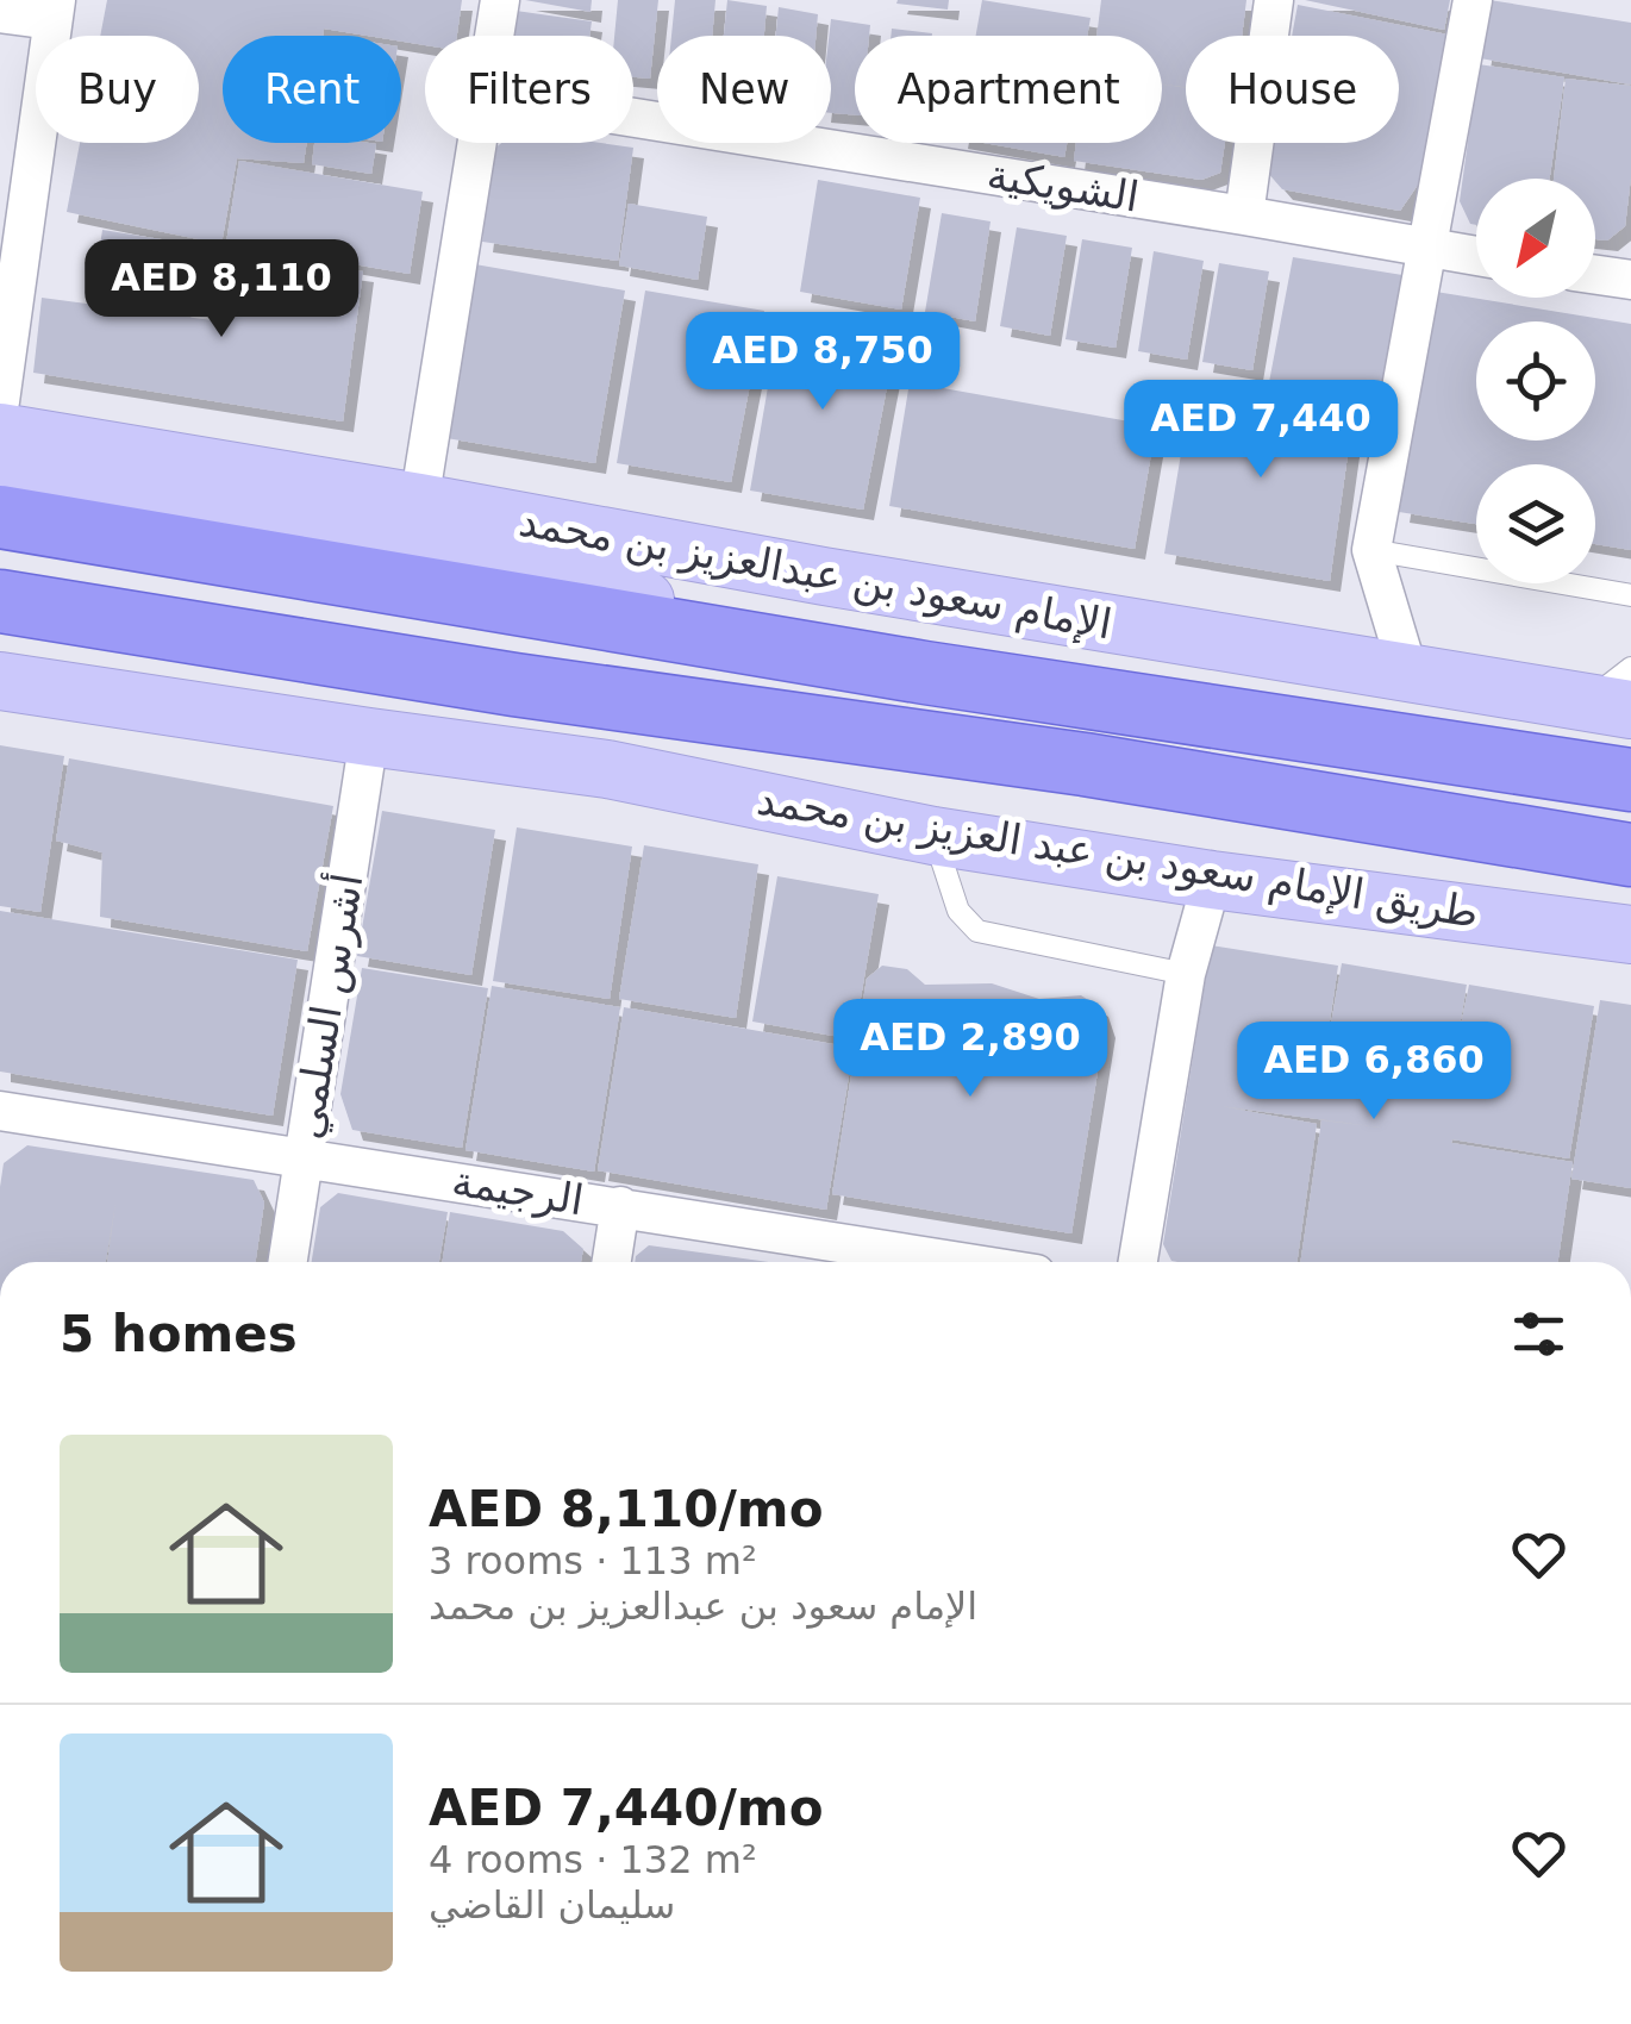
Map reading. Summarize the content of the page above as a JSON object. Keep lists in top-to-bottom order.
{
  "streets": {
    "main road": ["الإمام سعود بن عبدالعزيز بن محمد"],
    "street": [
      "الشويكية",
      "طريق الإمام سعود بن عبد العزيز بن محمد",
      "أشرس السلمي",
      "الرجيمة"
    ]
  },
  "crossings": [
    ["طريق الإمام سعود بن عبد العزيز بن محمد", "أشرس السلمي"],
    ["أشرس السلمي", "الرجيمة"]
  ],
  "north": "bottom left",
  "page": {
    "chip": [
      "Buy",
      "Rent",
      "Filters",
      "New",
      "Apartment",
      "House"
    ],
    "price": [
      "AED 8,110",
      "AED 8,750",
      "AED 7,440",
      "AED 2,890",
      "AED 6,860"
    ],
    "heading": "5 homes",
    "list": [
      {
        "name": "AED 8,110/mo",
        "note": "3 rooms · 113 m² · الإمام سعود بن عبدالعزيز بن محمد"
      },
      {
        "name": "AED 7,440/mo",
        "note": "4 rooms · 132 m² · سليمان القاضي"
      }
    ]
  }
}
